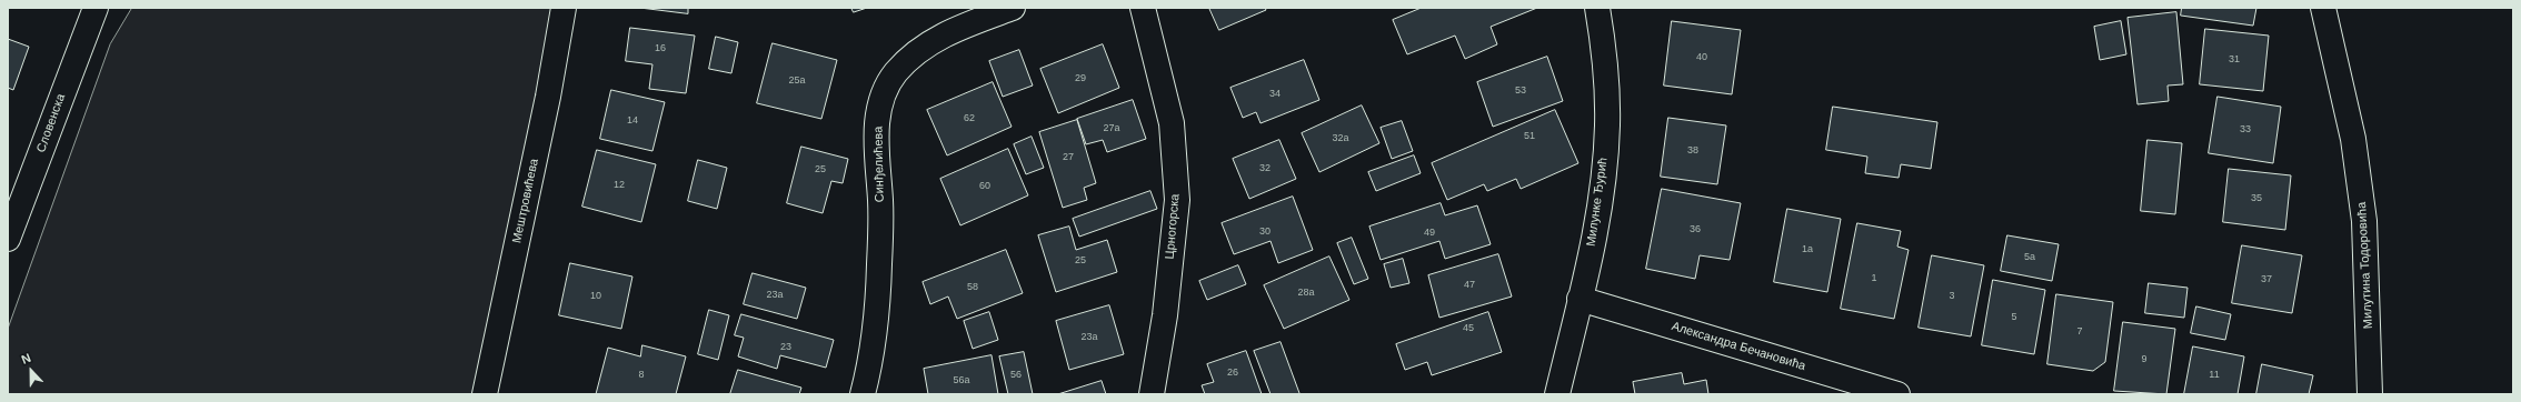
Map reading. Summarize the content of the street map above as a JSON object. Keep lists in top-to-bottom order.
{
  "streets": {
    "street": [
      "Словенска",
      "Синђелићева",
      "Мештровићева",
      "Милунке Ђурић",
      "Црногорска",
      "Милутина Тодоровића",
      "Александра Бечановића"
    ]
  },
  "crossings": [
    ["Милунке Ђурић", "Александра Бечановића"]
  ],
  "house_numbers": [
    "16",
    "40",
    "31",
    "29",
    "25a",
    "53",
    "34",
    "62",
    "14",
    "27a",
    "33",
    "51",
    "32a",
    "38",
    "27",
    "32",
    "25",
    "12",
    "60",
    "35",
    "36",
    "30",
    "49",
    "1a",
    "5a",
    "25",
    "1",
    "37",
    "47",
    "58",
    "28a",
    "23a",
    "10",
    "3",
    "5",
    "45",
    "7",
    "23a",
    "23",
    "9",
    "26",
    "8",
    "56",
    "11",
    "56a"
  ],
  "north": "top"
}
